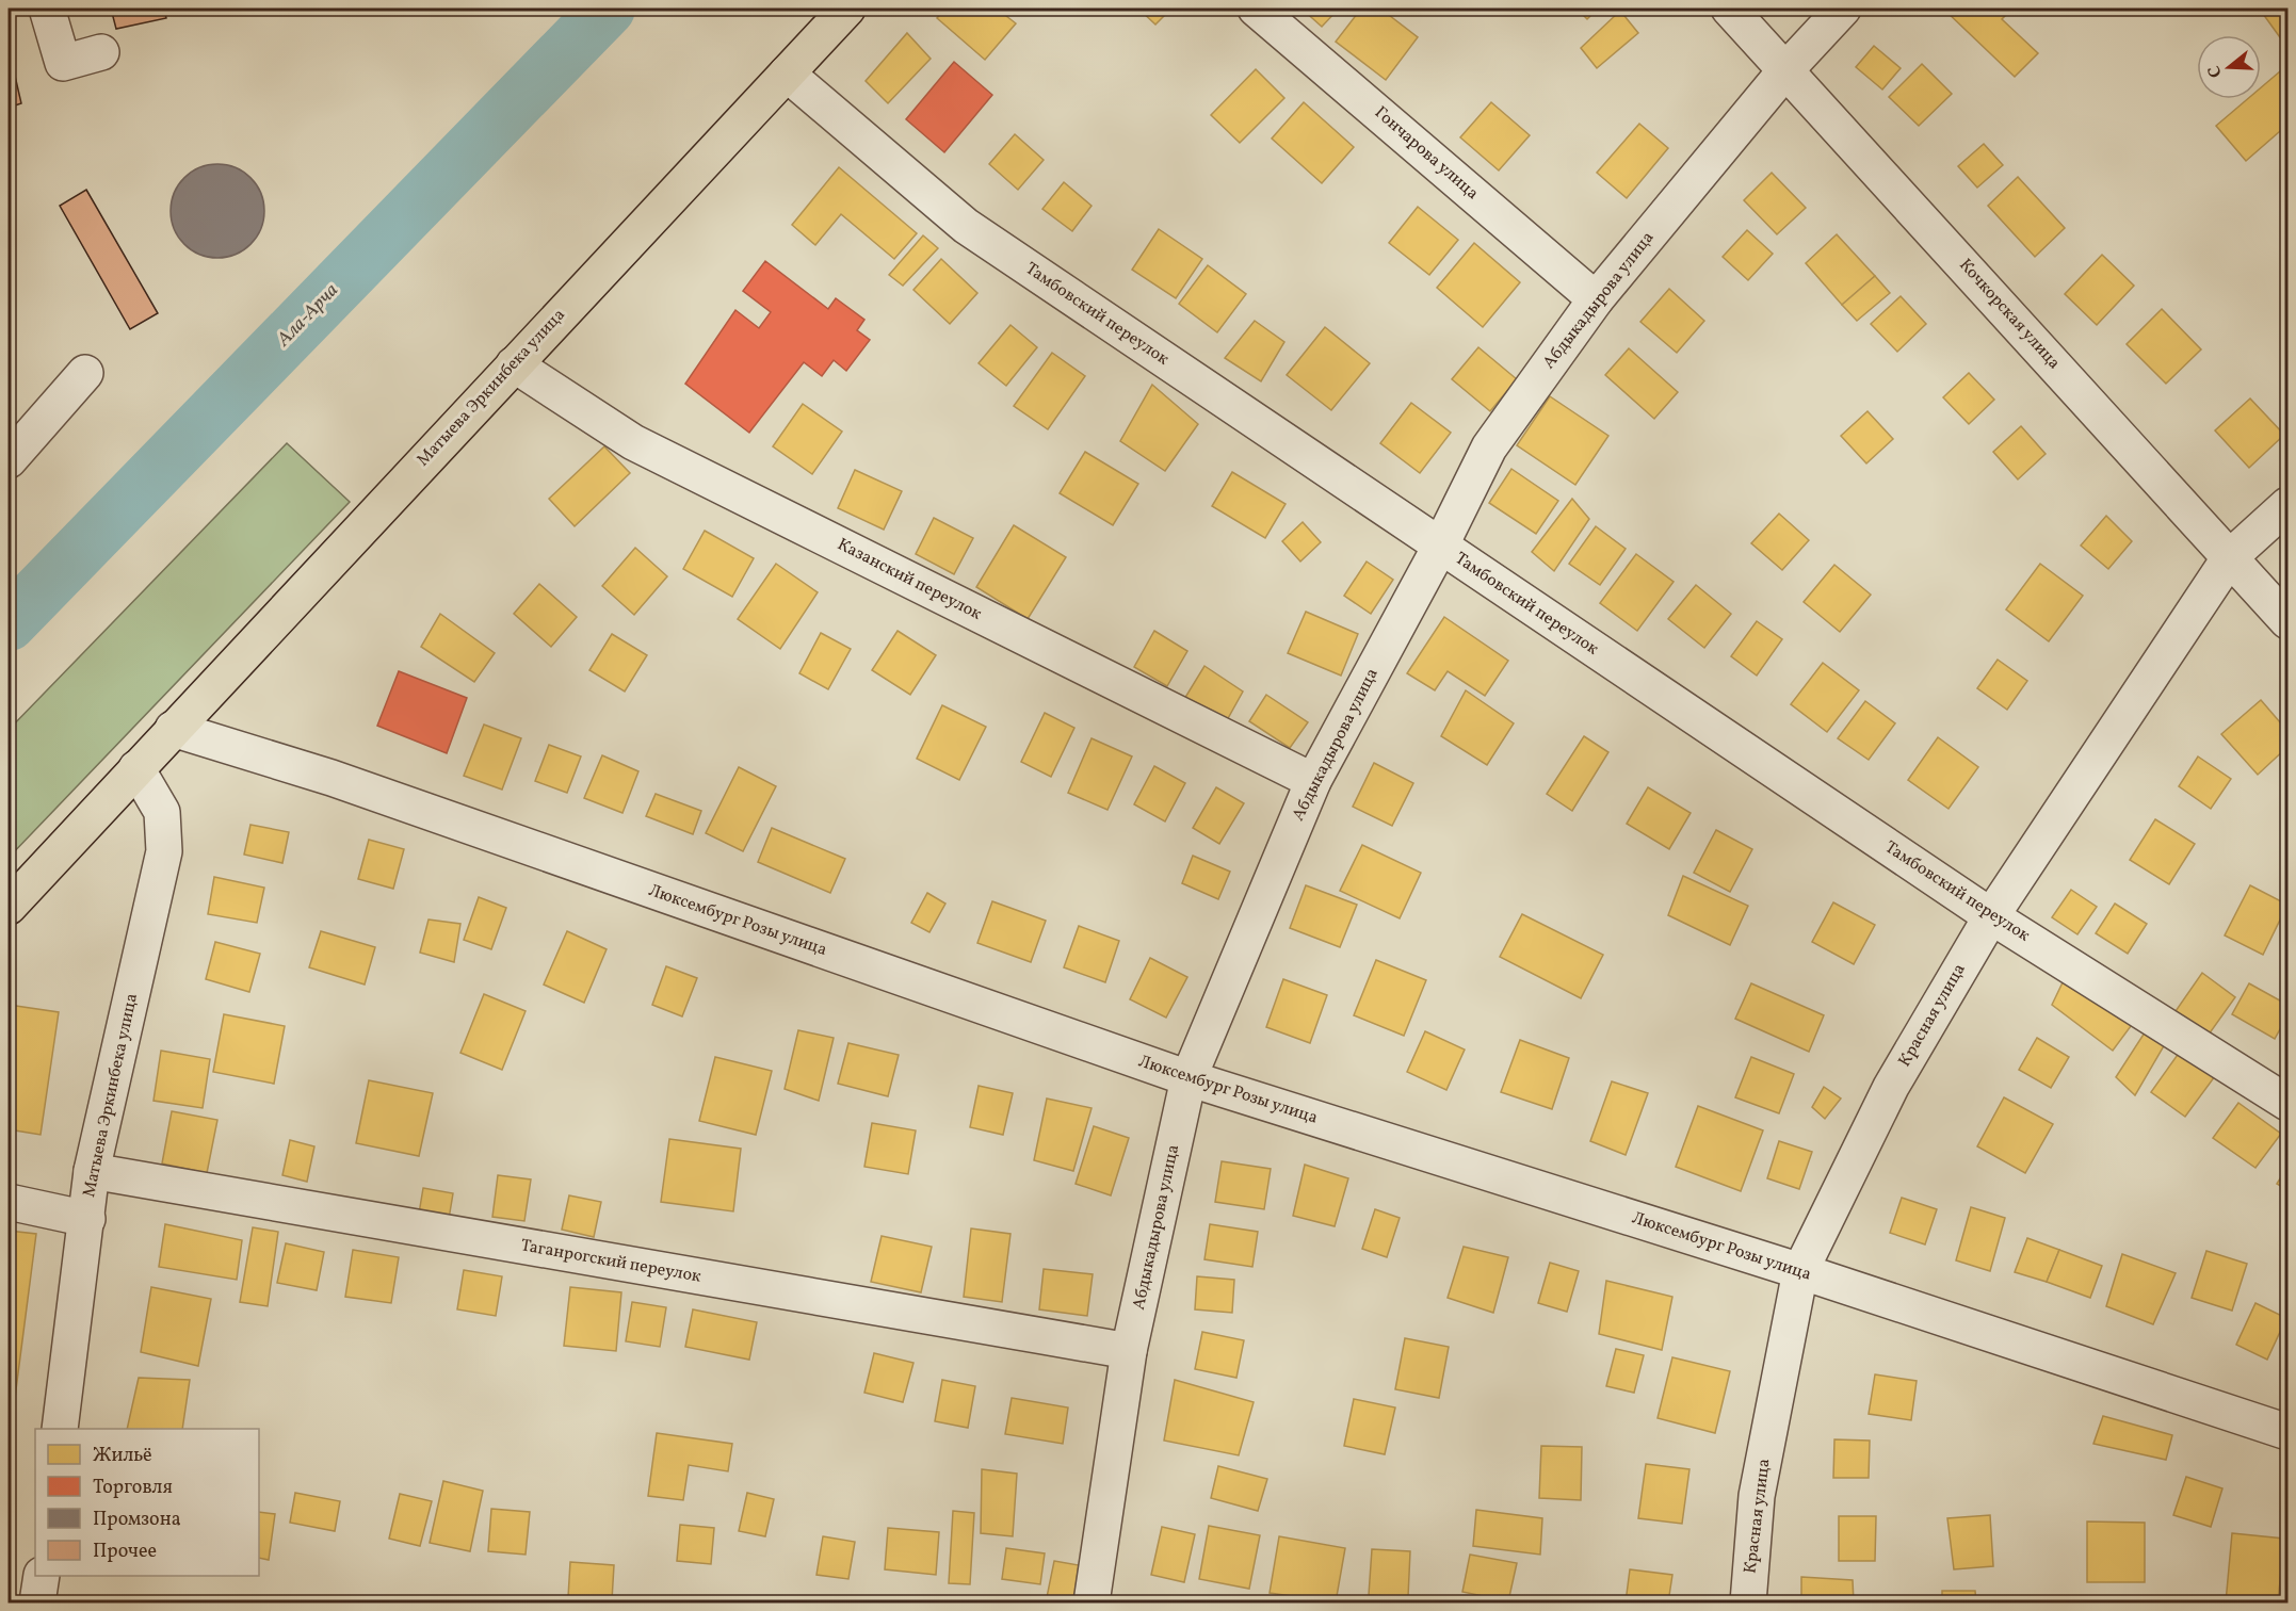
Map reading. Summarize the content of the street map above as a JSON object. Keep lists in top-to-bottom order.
{
  "streets": {
    "main road": ["Матыева Эркинбека улица"],
    "street": [
      "Гончарова улица",
      "Абдыкадырова улица",
      "Тамбовский переулок",
      "Кочкорская улица",
      "Казанский переулок",
      "Люксембург Розы улица",
      "Красная улица",
      "Таганрогский переулок"
    ]
  },
  "crossings": [
    ["Гончарова улица", "Абдыкадырова улица"],
    ["Абдыкадырова улица", "Тамбовский переулок"],
    ["Абдыкадырова улица", "Кочкорская улица"],
    ["Абдыкадырова улица", "Казанский переулок"],
    ["Абдыкадырова улица", "Люксембург Розы улица"],
    ["Абдыкадырова улица", "Таганрогский переулок"],
    ["Тамбовский переулок", "Матыева Эркинбека улица"],
    ["Тамбовский переулок", "Красная улица"],
    ["Кочкорская улица", "Красная улица"],
    ["Матыева Эркинбека улица", "Казанский переулок"],
    ["Матыева Эркинбека улица", "Люксембург Розы улица"],
    ["Матыева Эркинбека улица", "Таганрогский переулок"],
    ["Люксембург Розы улица", "Красная улица"]
  ],
  "water": ["Ала-Арча"],
  "legend": [
    "Жильё",
    "Торговля",
    "Промзона",
    "Прочее"
  ],
  "north": "left"
}
